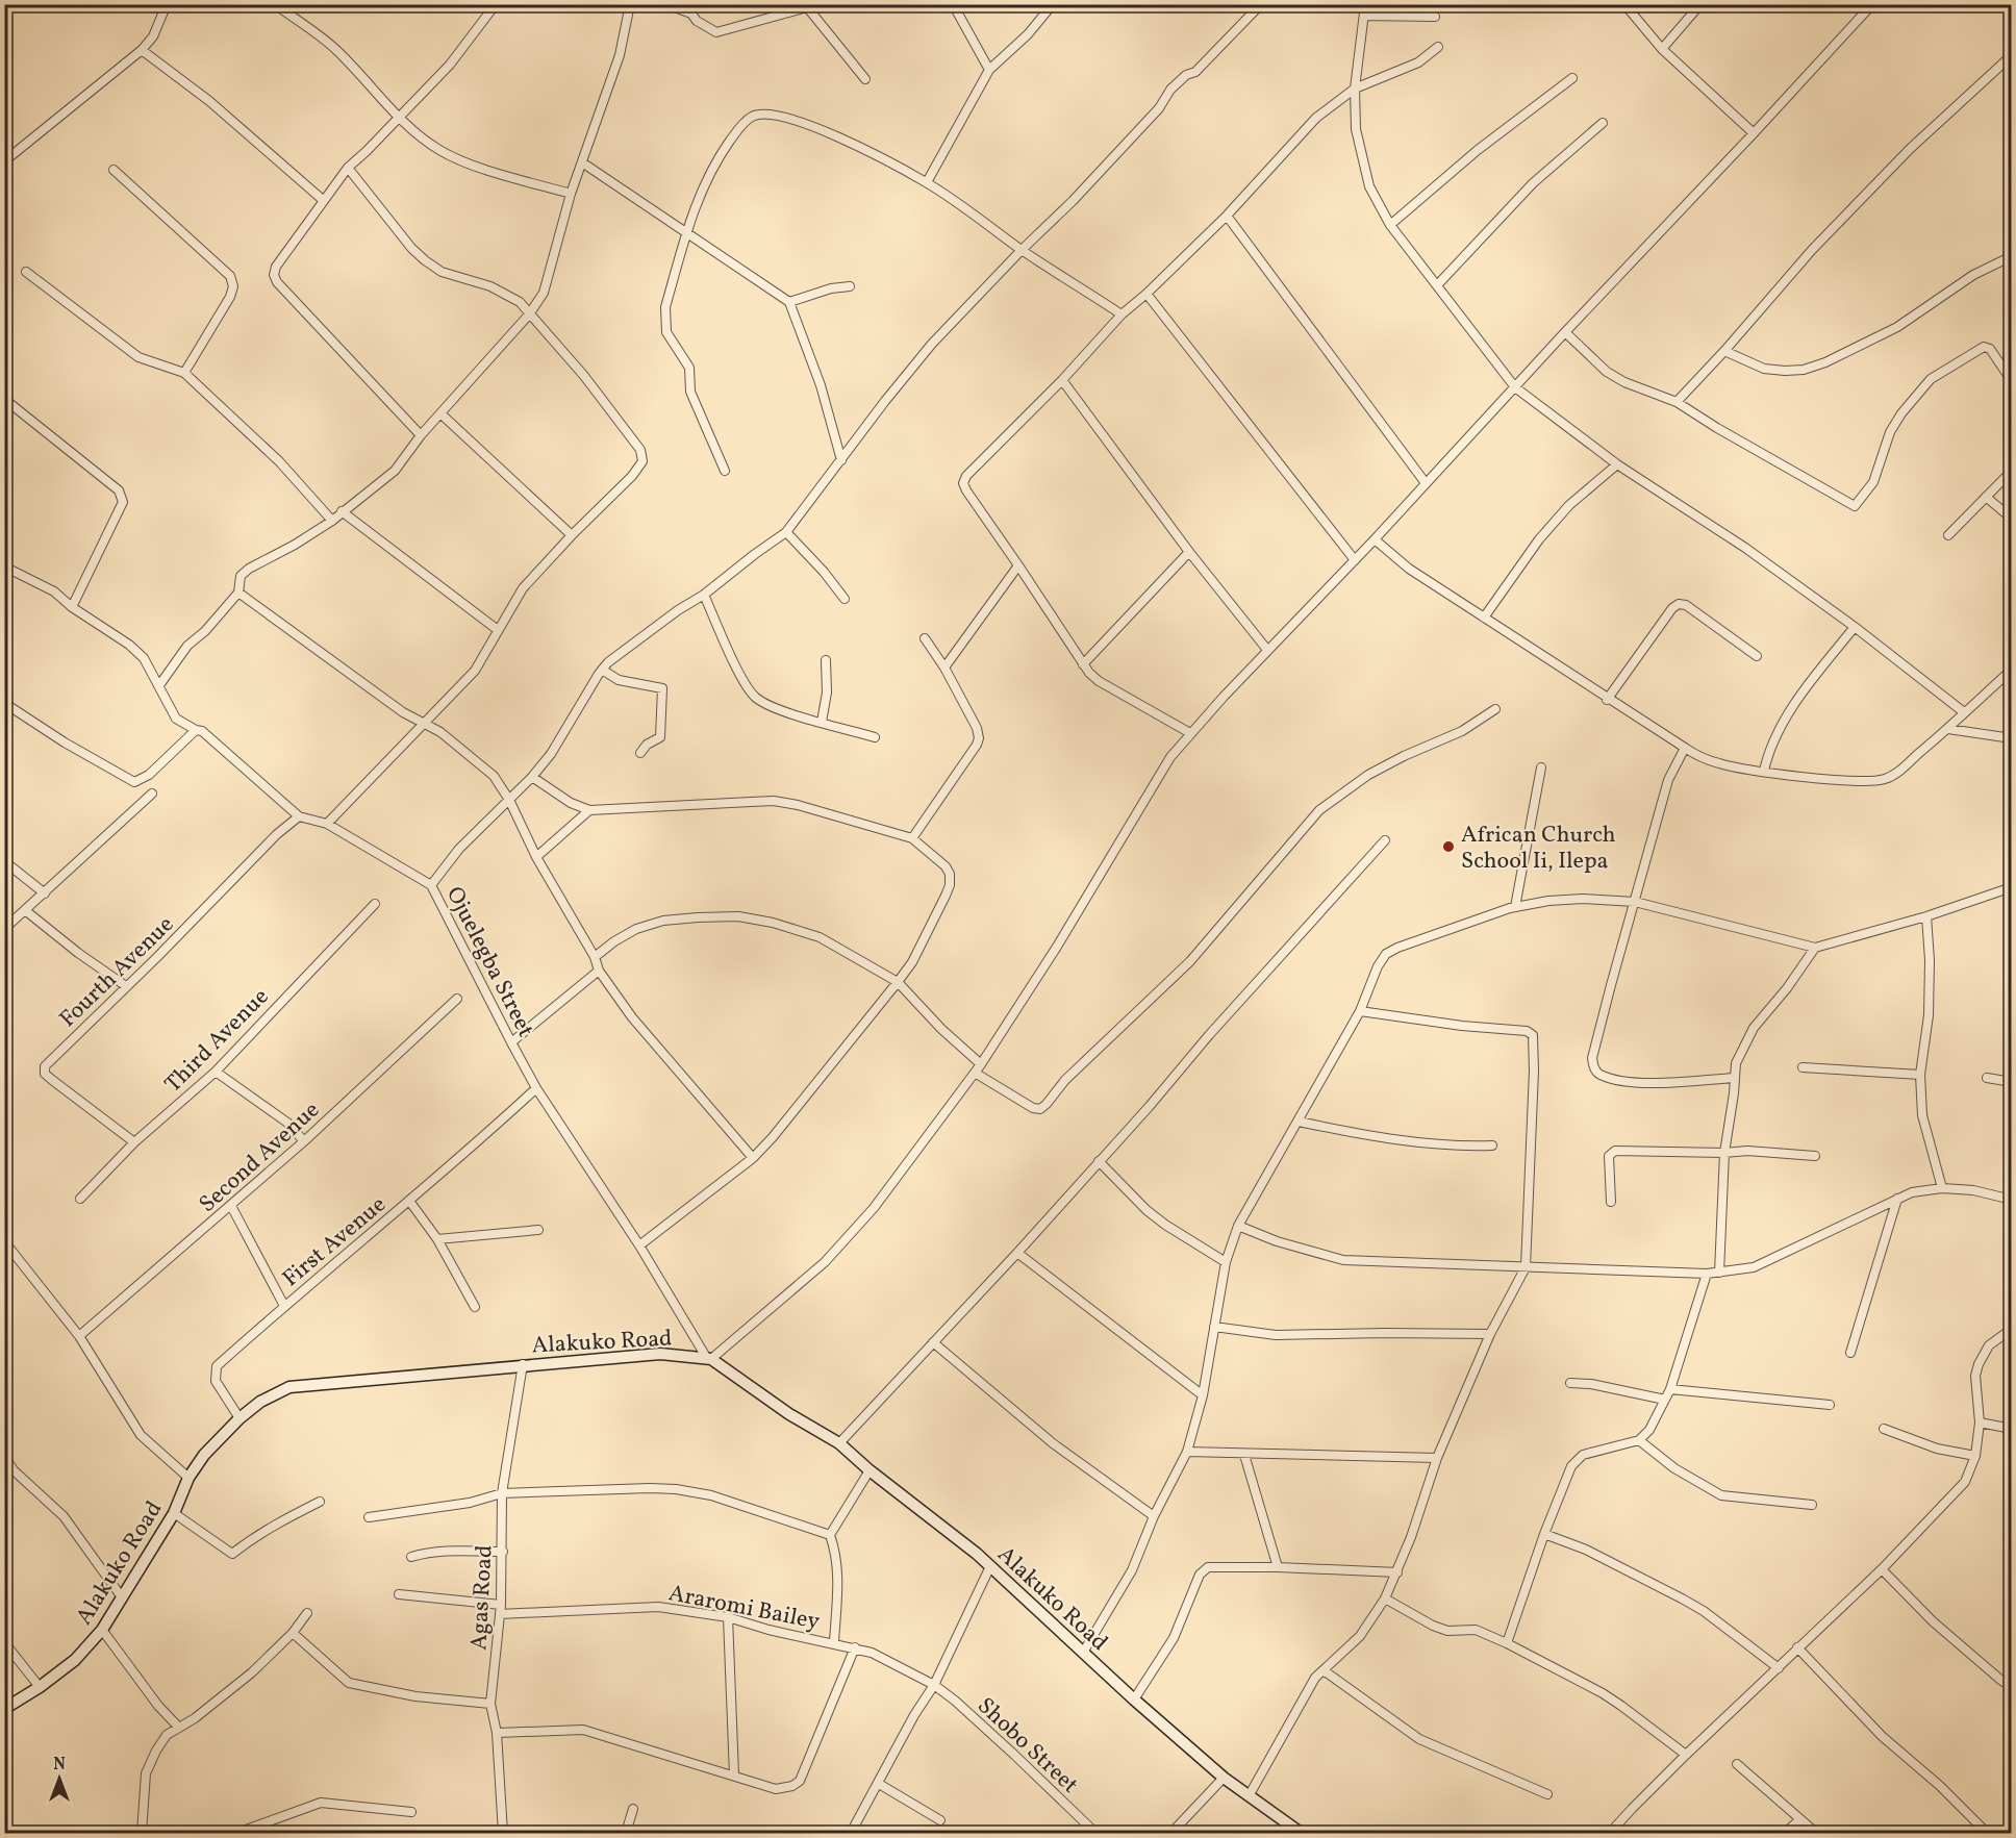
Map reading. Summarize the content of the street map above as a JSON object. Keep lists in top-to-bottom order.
{
  "streets": {
    "main road": ["Alakuko Road"],
    "street": [
      "Ojuelegba Street",
      "Fourth Avenue",
      "Third Avenue",
      "Second Avenue",
      "First Avenue",
      "Agas Road",
      "Araromi Bailey",
      "Shobo Street"
    ]
  },
  "crossings": [
    ["Ojuelegba Street", "Fourth Avenue"],
    ["Ojuelegba Street", "First Avenue"],
    ["Ojuelegba Street", "Alakuko Road"],
    ["Fourth Avenue", "Third Avenue"],
    ["First Avenue", "Alakuko Road"],
    ["Alakuko Road", "Agas Road"],
    ["Agas Road", "Araromi Bailey"],
    ["Araromi Bailey", "Shobo Street"]
  ],
  "places": ["African Church School Ii, Ilepa"],
  "north": "top"
}
